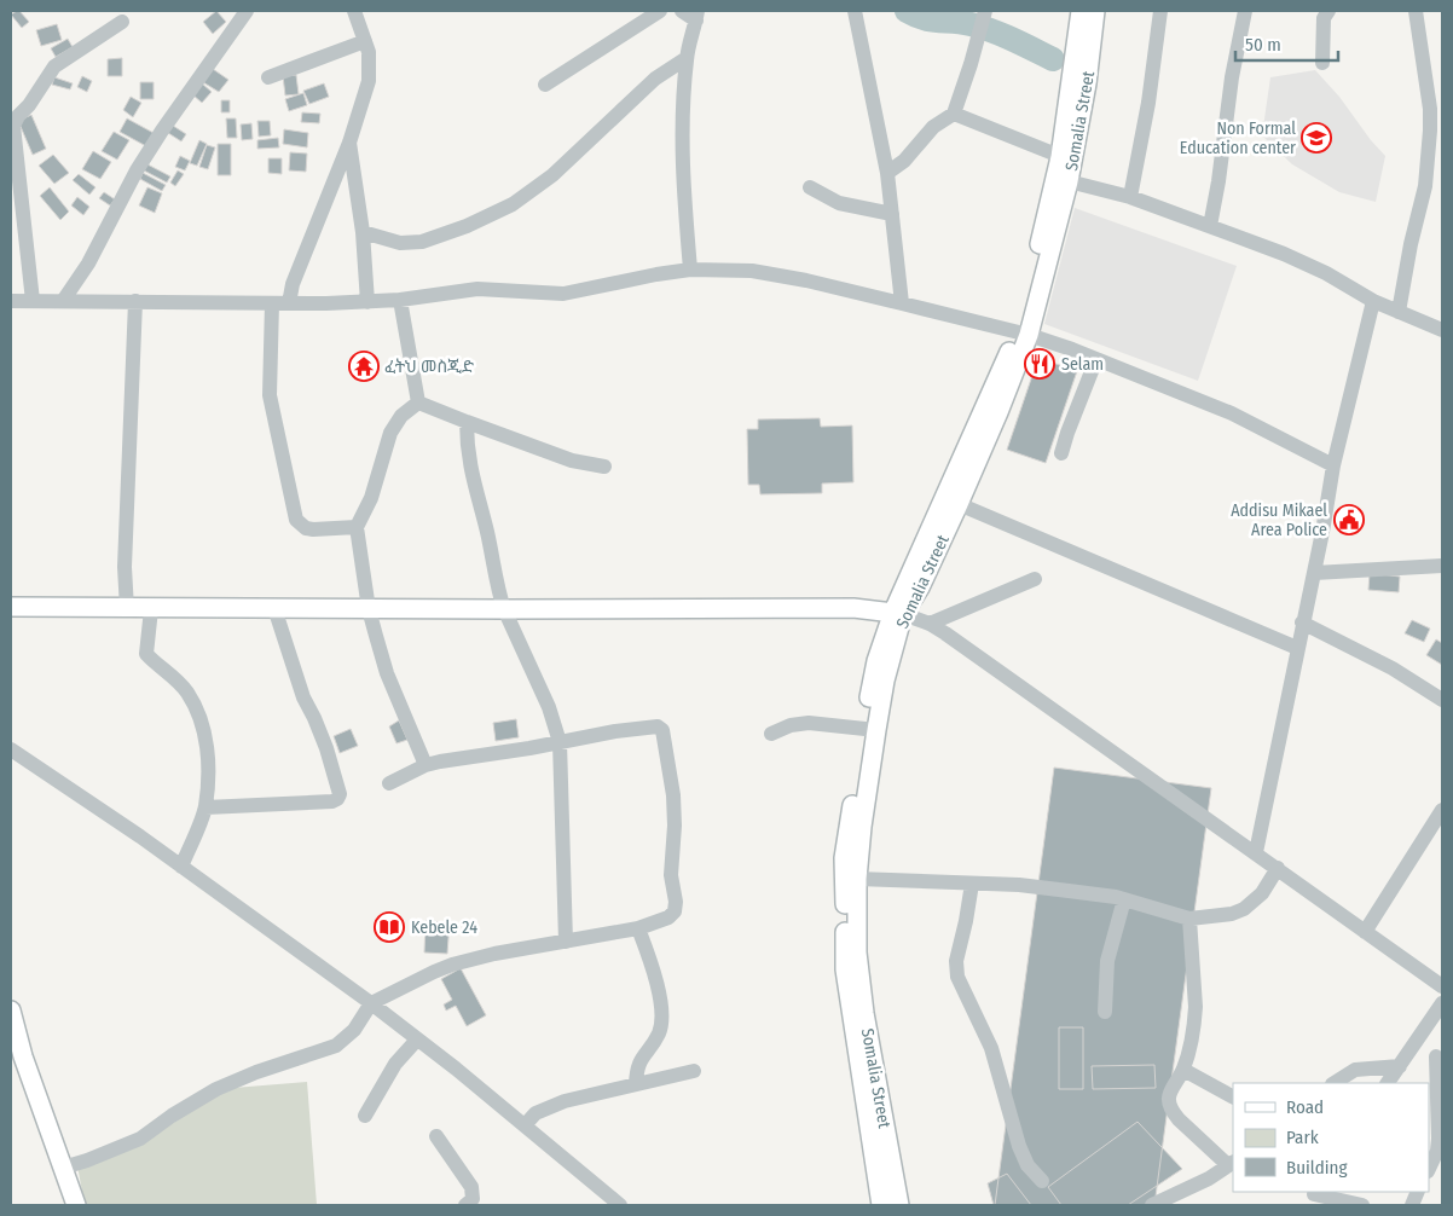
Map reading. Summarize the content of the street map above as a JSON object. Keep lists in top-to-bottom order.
{
  "streets": {
    "main road": ["Somalia Street"]
  },
  "places": {
    "school or university": ["Non Formal Education center"],
    "restaurant": ["Selam"],
    "temple": ["ፈትህ መስጂድ"],
    "public building": ["Addisu Mikael Area Police"],
    "library": ["Kebele 24"]
  },
  "legend": ["Road", "Park", "Building"],
  "scale_bar": "50 m"
}
